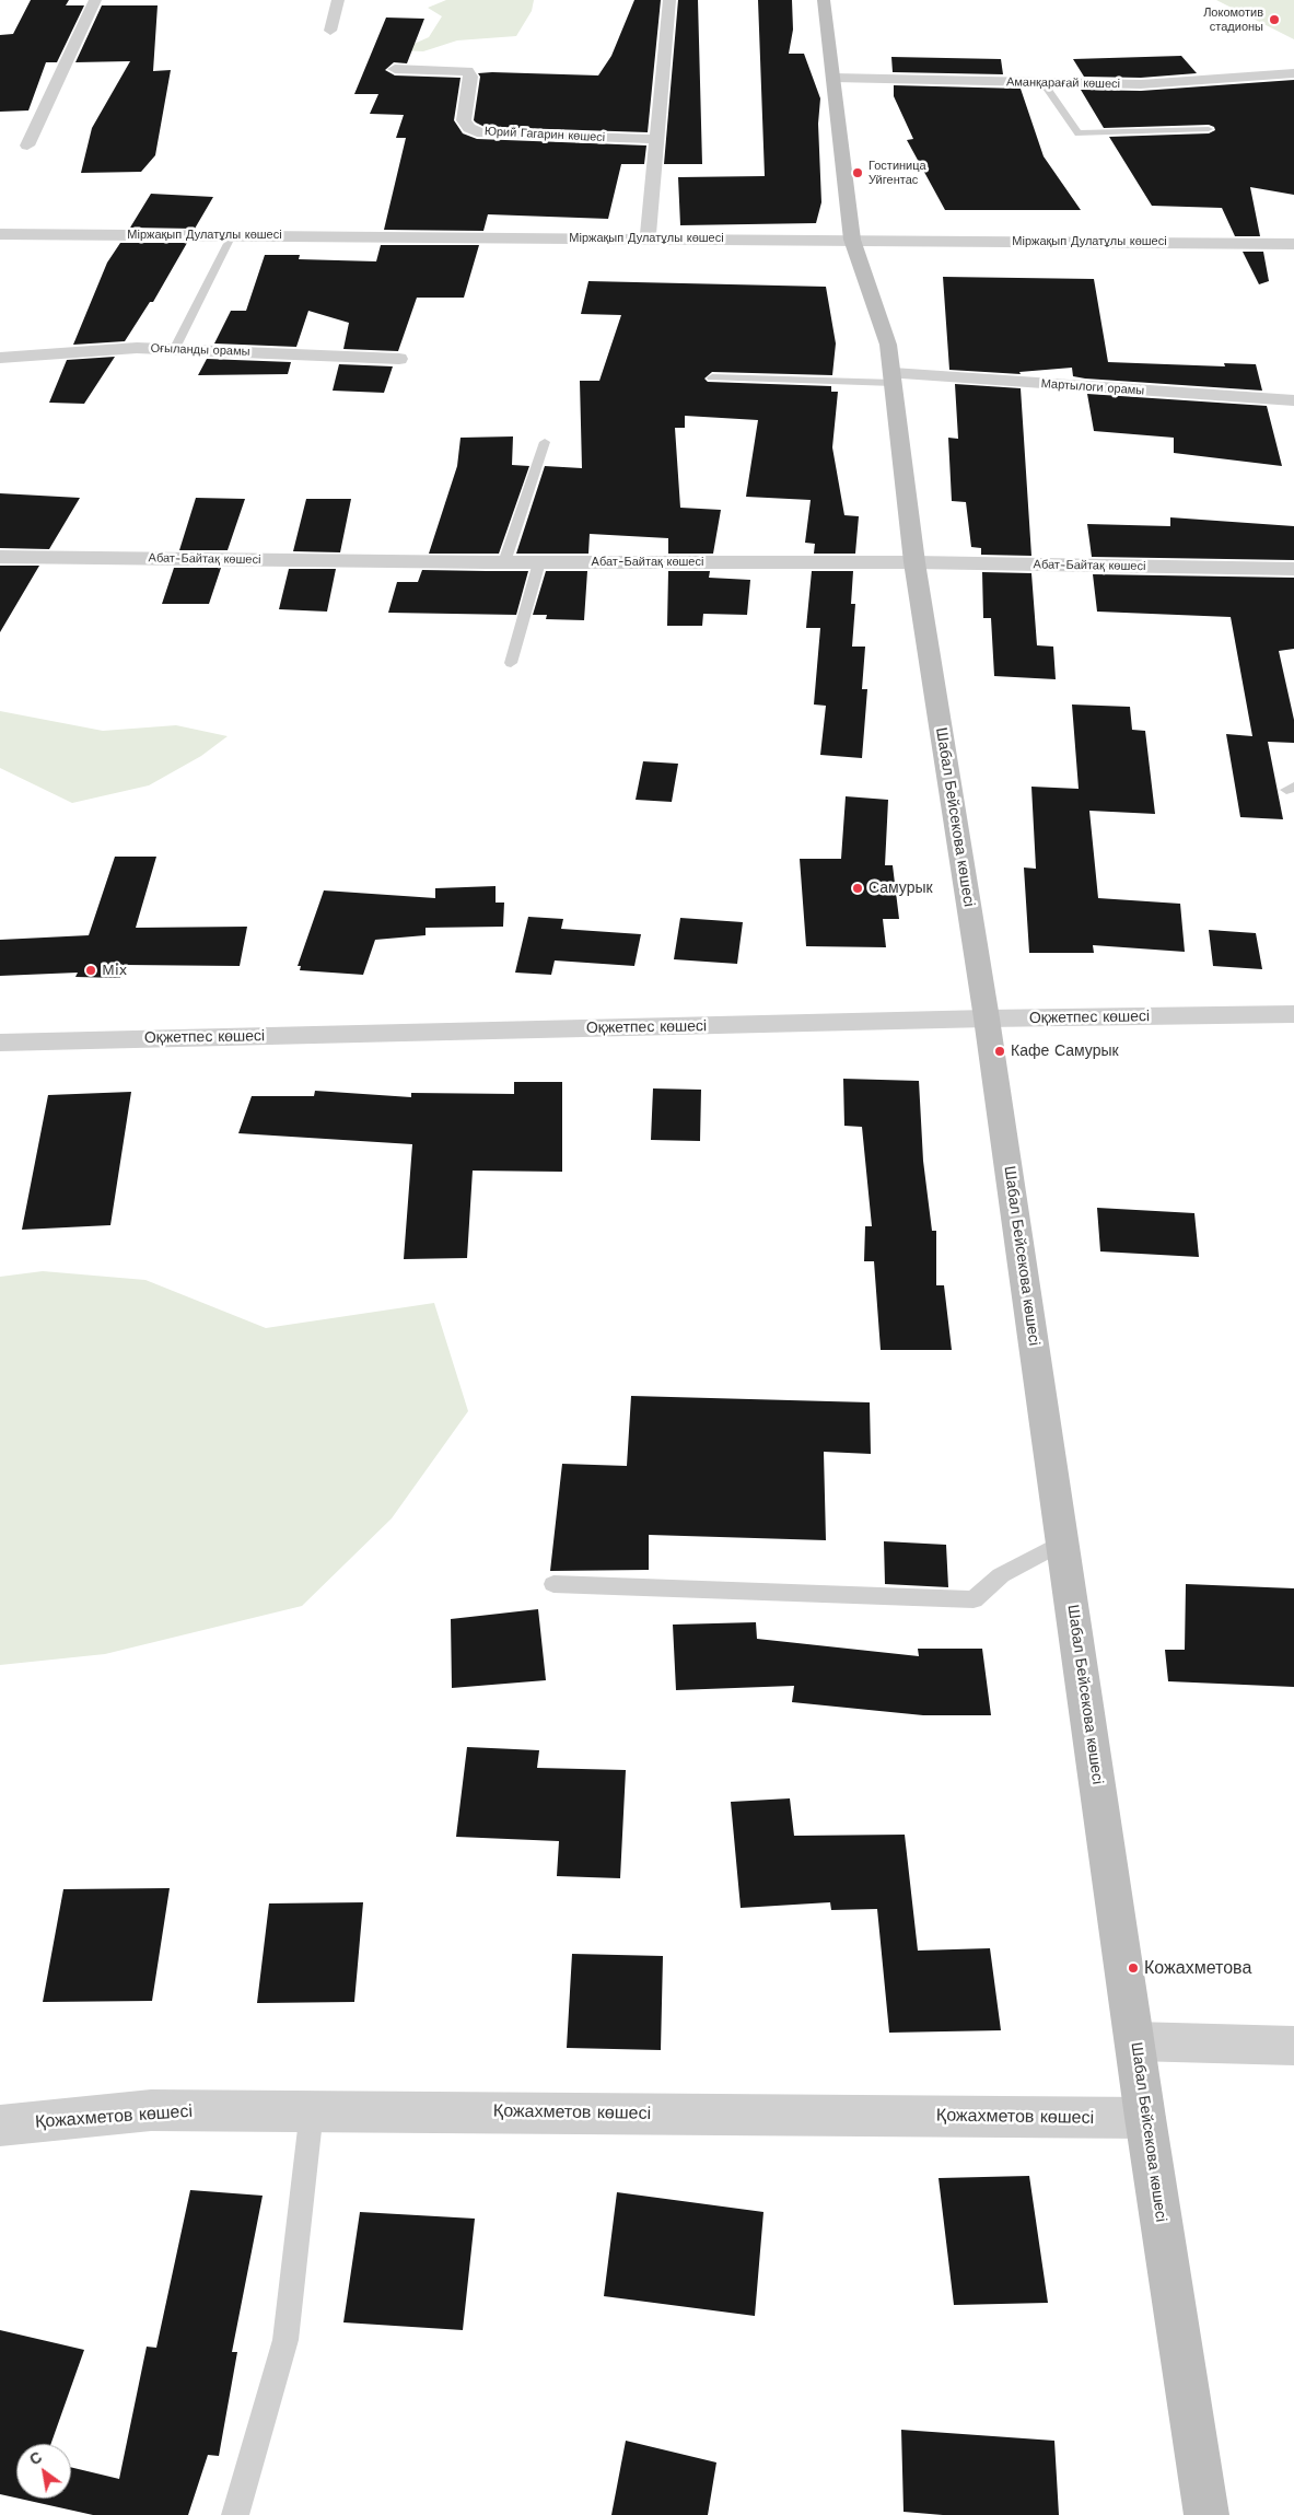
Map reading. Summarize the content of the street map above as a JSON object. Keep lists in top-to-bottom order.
{
  "streets": {
    "main road": ["Шабал Бейсекова көшесі"],
    "street": [
      "Аманқарағай көшесі",
      "Юрий Гагарин көшесі",
      "Міржақып Дулатұлы көшесі",
      "Оғыланды орамы",
      "Мартылоги орамы",
      "Абат-Байтақ көшесі",
      "Оқжетпес көшесі",
      "Қожахметов көшесі"
    ]
  },
  "crossings": [
    ["Аманқарағай көшесі", "Шабал Бейсекова көшесі"],
    ["Міржақып Дулатұлы көшесі", "Шабал Бейсекова көшесі"],
    ["Мартылоги орамы", "Шабал Бейсекова көшесі"],
    ["Абат-Байтақ көшесі", "Шабал Бейсекова көшесі"],
    ["Шабал Бейсекова көшесі", "Оқжетпес көшесі"],
    ["Шабал Бейсекова көшесі", "Қожахметов көшесі"]
  ],
  "places": [
    "Локомотив стадионы",
    "Гостиница Уйгентас",
    "Самурык",
    "Mix",
    "Кафе Самурык",
    "Кожахметова"
  ],
  "north": "top left"
}
